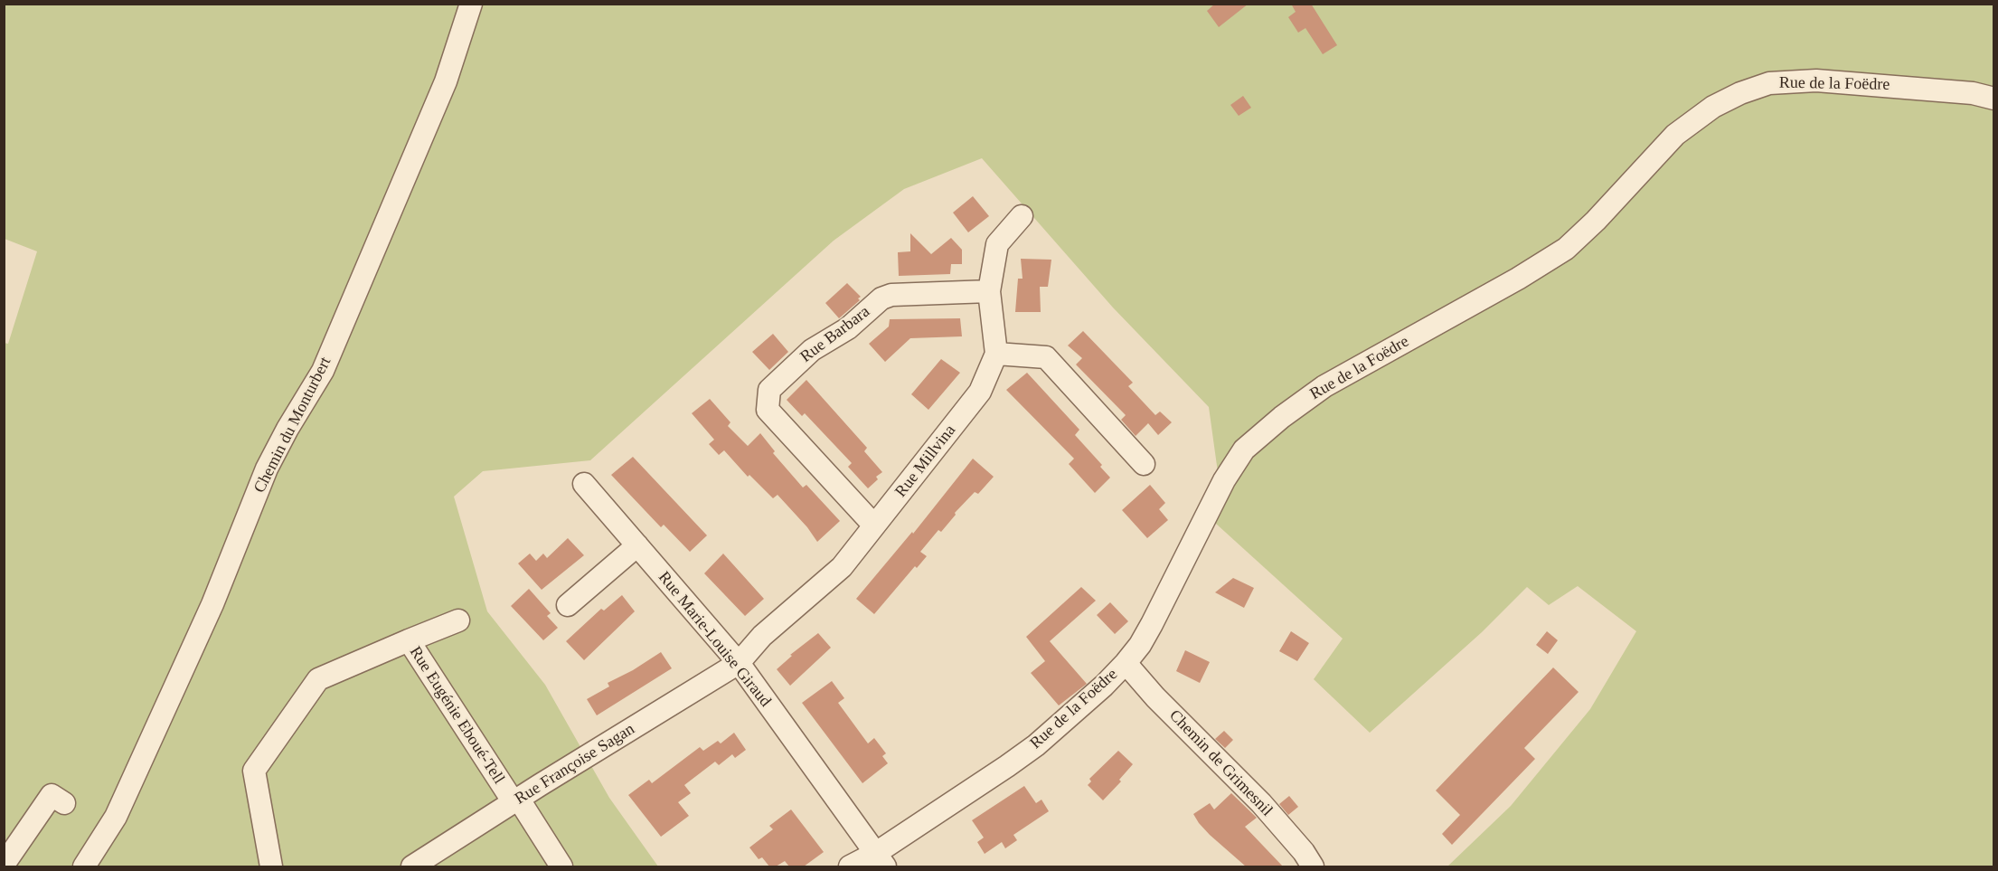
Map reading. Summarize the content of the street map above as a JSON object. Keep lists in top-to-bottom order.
{
  "streets": {
    "street": [
      "Rue de la Foëdre",
      "Rue Barbara",
      "Chemin du Monturbert",
      "Rue Millvina",
      "Rue Marie-Louise Giraud",
      "Rue Eugénie Eboué-Tell",
      "Chemin de Grimesnil",
      "Rue Françoise Sagan"
    ]
  },
  "crossings": [
    ["Rue de la Foëdre", "Rue Marie-Louise Giraud"],
    ["Rue de la Foëdre", "Chemin de Grimesnil"],
    ["Rue Barbara", "Rue Millvina"],
    ["Rue Millvina", "Rue Marie-Louise Giraud"],
    ["Rue Millvina", "Rue Françoise Sagan"],
    ["Rue Marie-Louise Giraud", "Rue Françoise Sagan"],
    ["Rue Eugénie Eboué-Tell", "Rue Françoise Sagan"]
  ]
}
